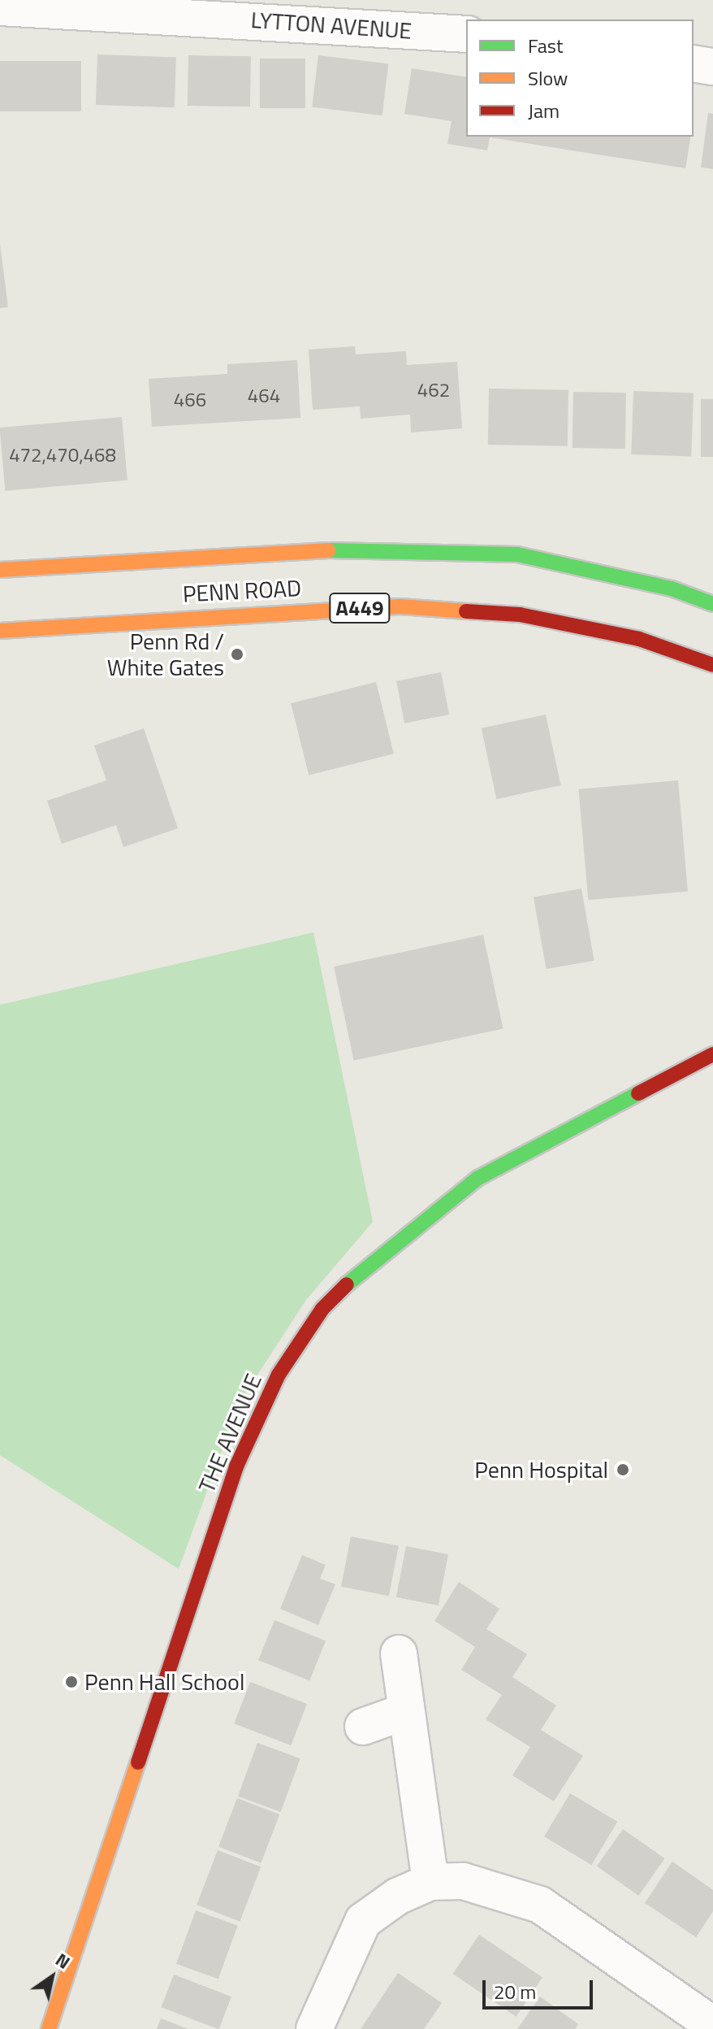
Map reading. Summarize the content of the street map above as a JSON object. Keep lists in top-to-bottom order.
{
  "streets": {
    "main road": ["PENN ROAD", "A449", "THE AVENUE"],
    "street": ["LYTTON AVENUE"]
  },
  "places": ["Penn Rd / White Gates", "Penn Hospital", "Penn Hall School"],
  "house_numbers": [
    "462",
    "464",
    "466",
    "472,470,468"
  ],
  "legend": ["Fast", "Slow", "Jam"],
  "scale_bar": "20 m",
  "north": "top right"
}
